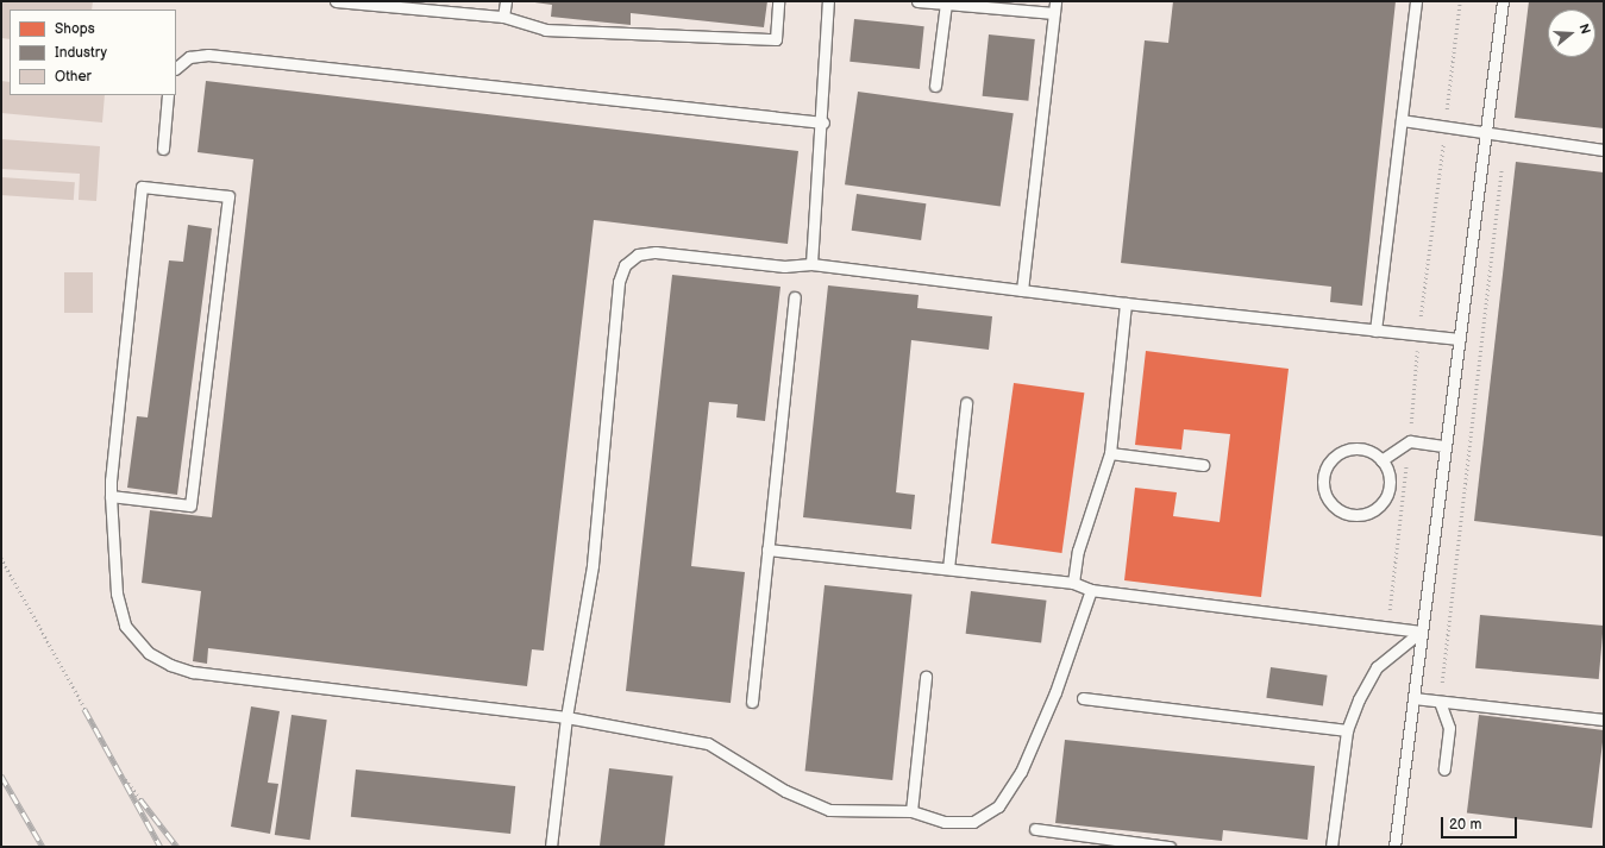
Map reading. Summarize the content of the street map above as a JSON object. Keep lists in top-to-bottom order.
{
  "legend": ["Shops", "Industry", "Other"],
  "scale_bar": "20 m",
  "north": "right"
}
